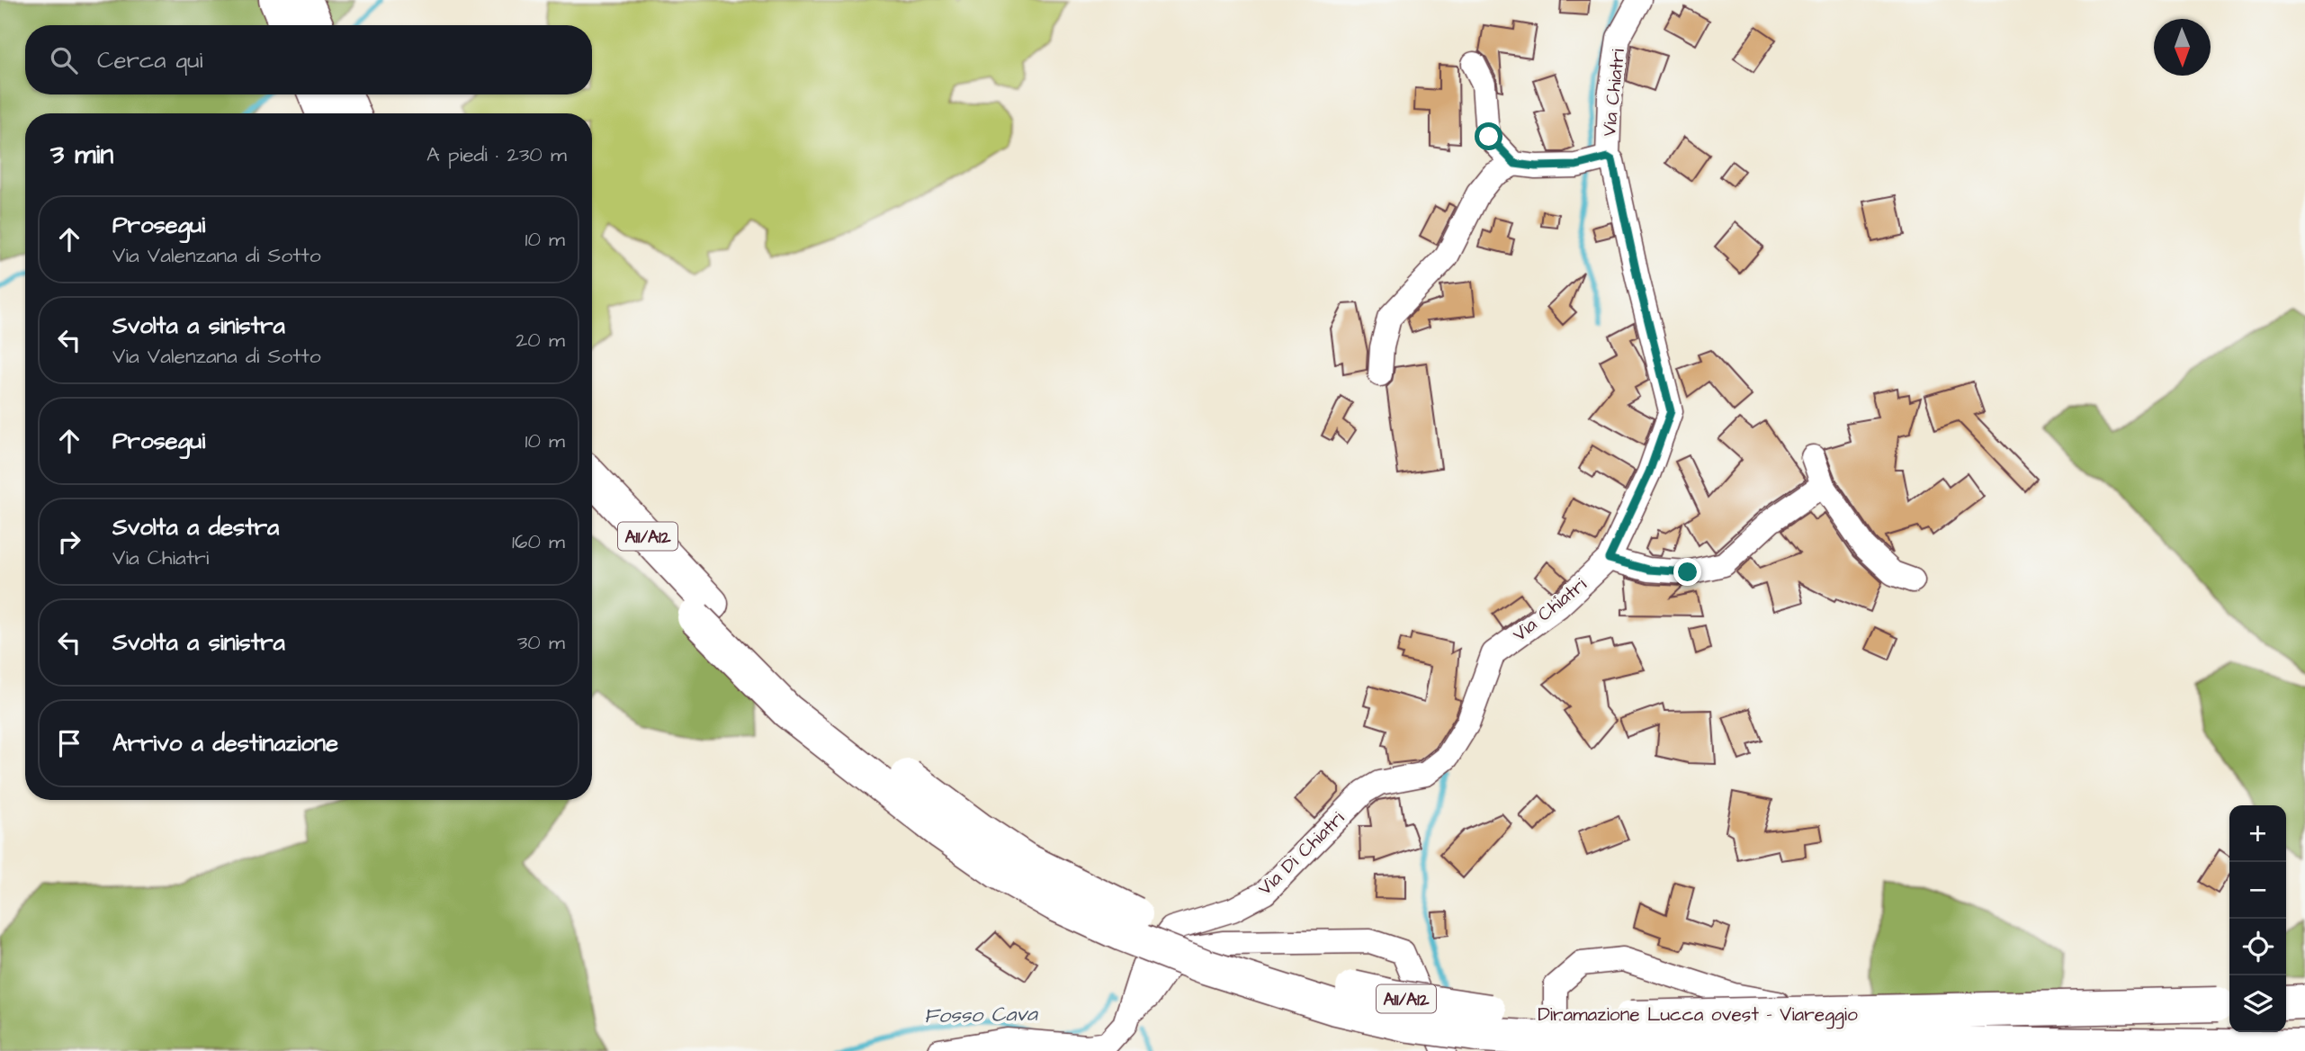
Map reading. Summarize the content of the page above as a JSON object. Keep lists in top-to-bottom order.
{
  "streets": {
    "highway": ["A11/A12", "Diramazione Lucca ovest - Viareggio"],
    "street": ["Via Chiatri", "Via Di Chiatri"]
  },
  "crossings": [
    ["Via Chiatri", "Via Di Chiatri"]
  ],
  "water": ["Fosso Cava"],
  "north": "bottom",
  "page": {
    "search": "Cerca qui",
    "heading": ["3 min", "A piedi · 230 m"],
    "list": [
      ["Prosegui", "Via Valenzana di Sotto", "10 m"],
      ["Svolta a sinistra", "Via Valenzana di Sotto", "20 m"],
      ["Prosegui", "10 m"],
      ["Svolta a destra", "Via Chiatri", "160 m"],
      ["Svolta a sinistra", "30 m"],
      "Arrivo a destinazione"
    ],
    "map_buttons": ["+", "−"]
  }
}
